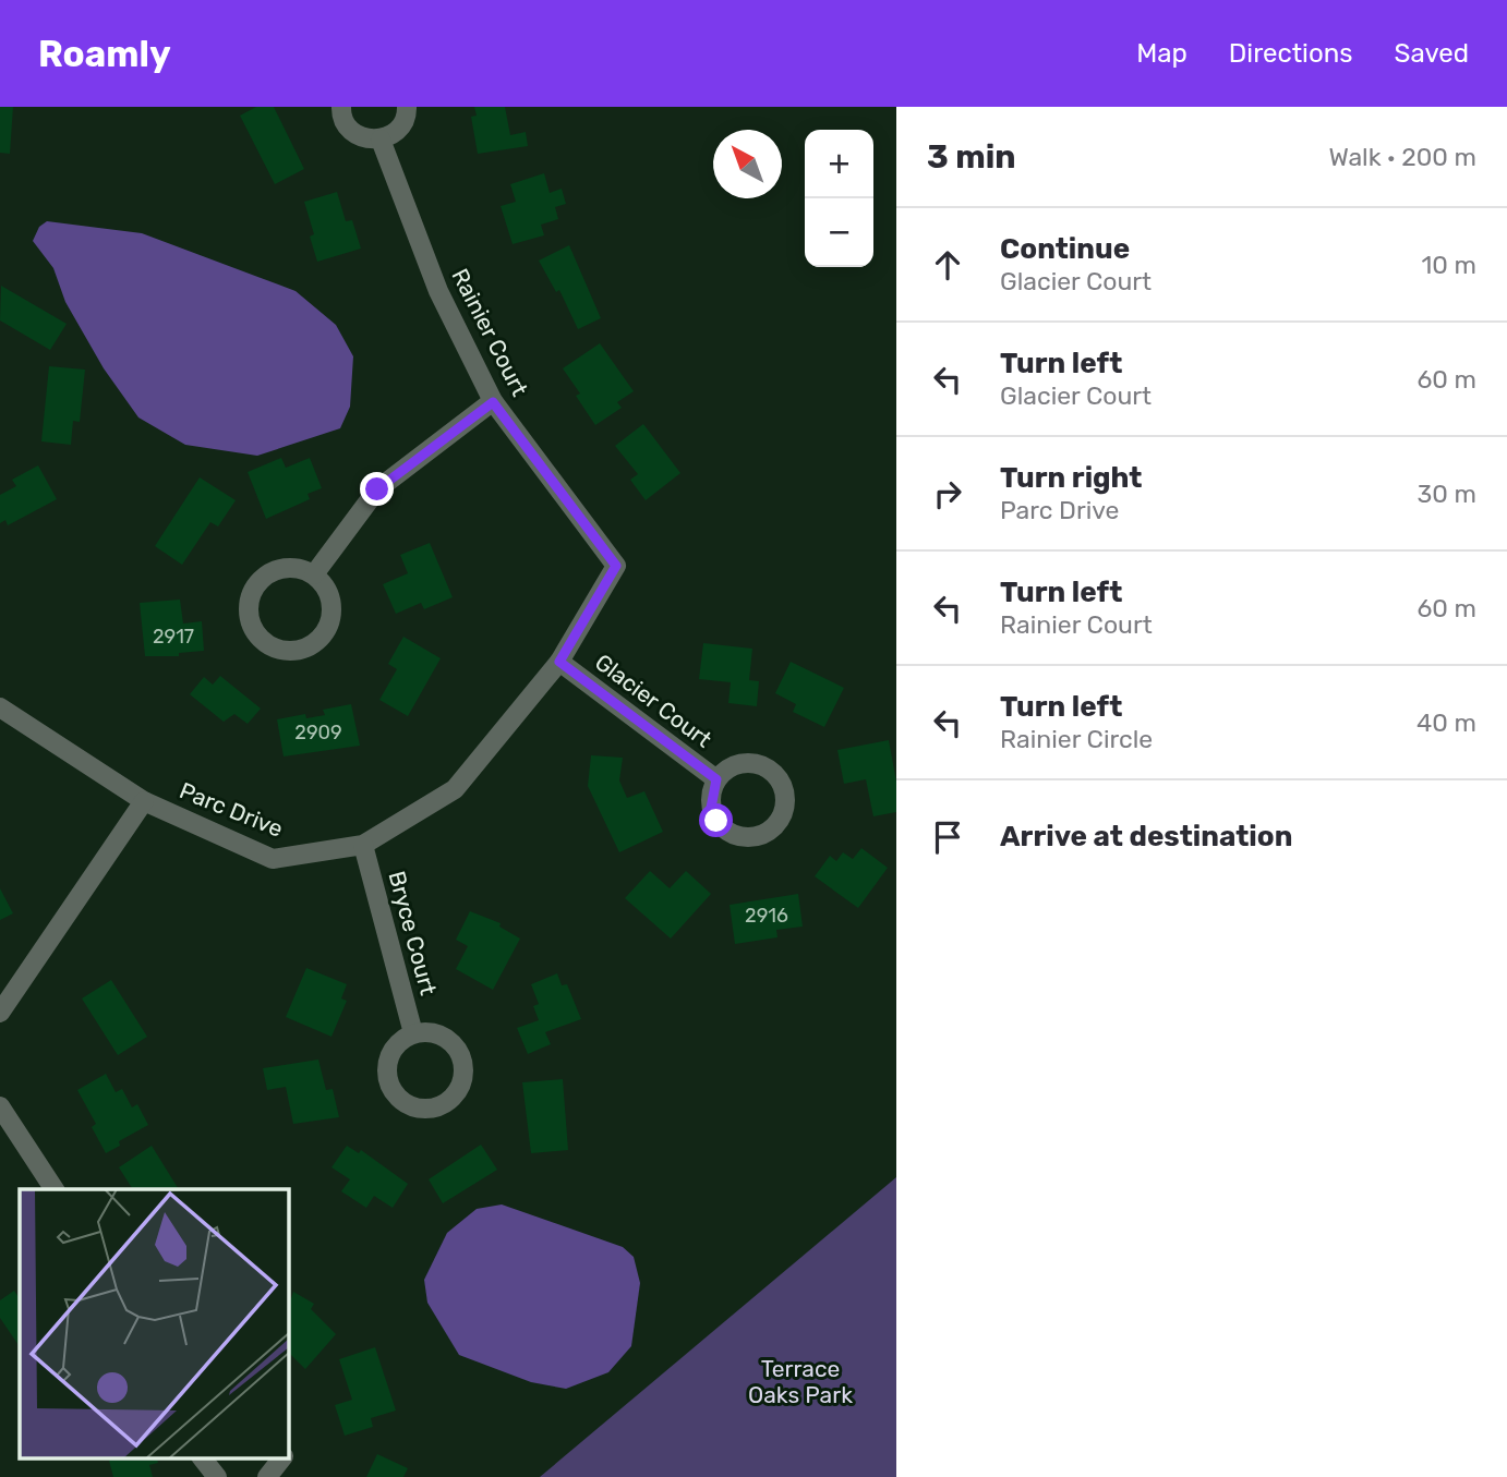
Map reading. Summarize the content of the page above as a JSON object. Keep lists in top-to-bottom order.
{
  "streets": {
    "street": [
      "Rainier Court",
      "Glacier Court",
      "Parc Drive",
      "Bryce Court"
    ]
  },
  "crossings": [
    ["Rainier Court", "Parc Drive"],
    ["Glacier Court", "Parc Drive"],
    ["Parc Drive", "Bryce Court"]
  ],
  "parks": ["Terrace Oaks Park"],
  "house_numbers": ["2917", "2909", "2916"],
  "north": "top left",
  "page": {
    "header": "Roamly",
    "nav": ["Map", "Directions", "Saved"],
    "heading": ["3 min", "Walk · 200 m"],
    "map_buttons": ["+", "−"],
    "list": [
      ["Continue", "Glacier Court", "10 m"],
      ["Turn left", "Glacier Court", "60 m"],
      ["Turn right", "Parc Drive", "30 m"],
      ["Turn left", "Rainier Court", "60 m"],
      ["Turn left", "Rainier Circle", "40 m"],
      "Arrive at destination"
    ]
  }
}
